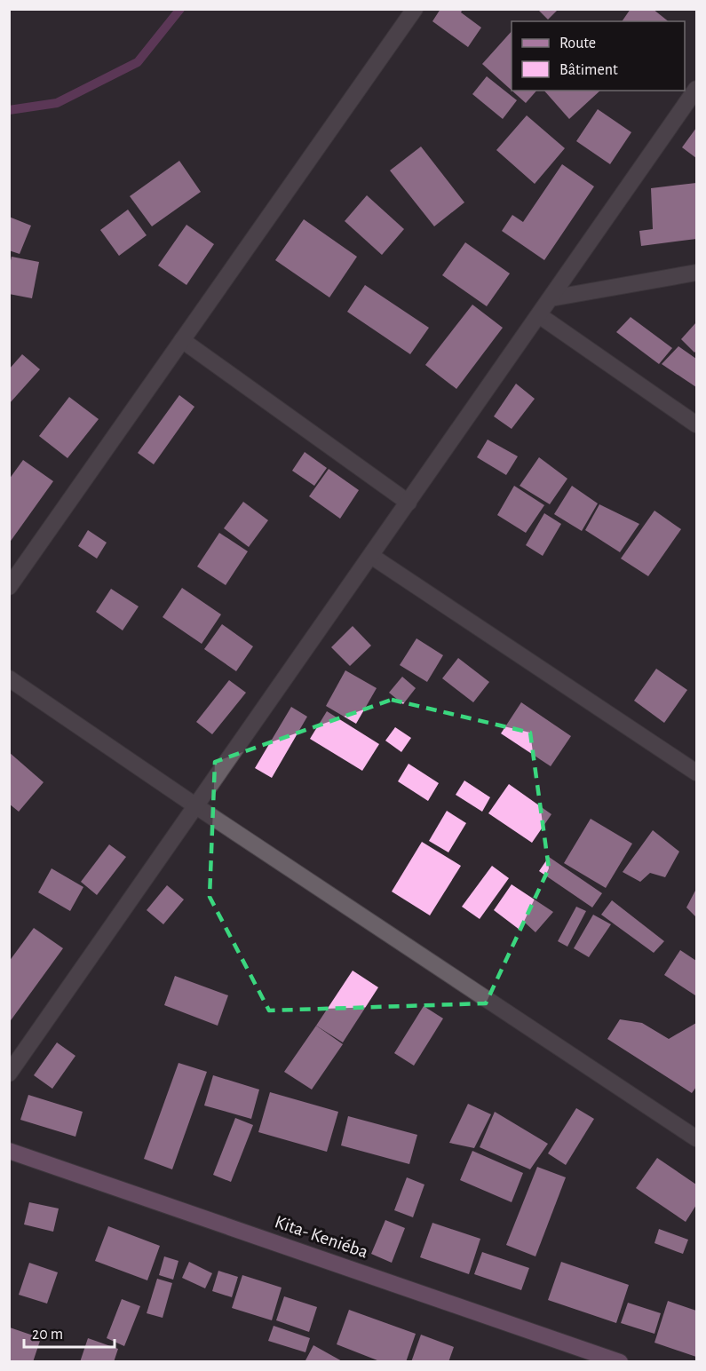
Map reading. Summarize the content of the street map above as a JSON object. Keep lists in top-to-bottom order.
{
  "streets": {
    "main road": ["Kita- Keniéba"]
  },
  "legend": ["Route", "Bâtiment"],
  "scale_bar": "20 m"
}
